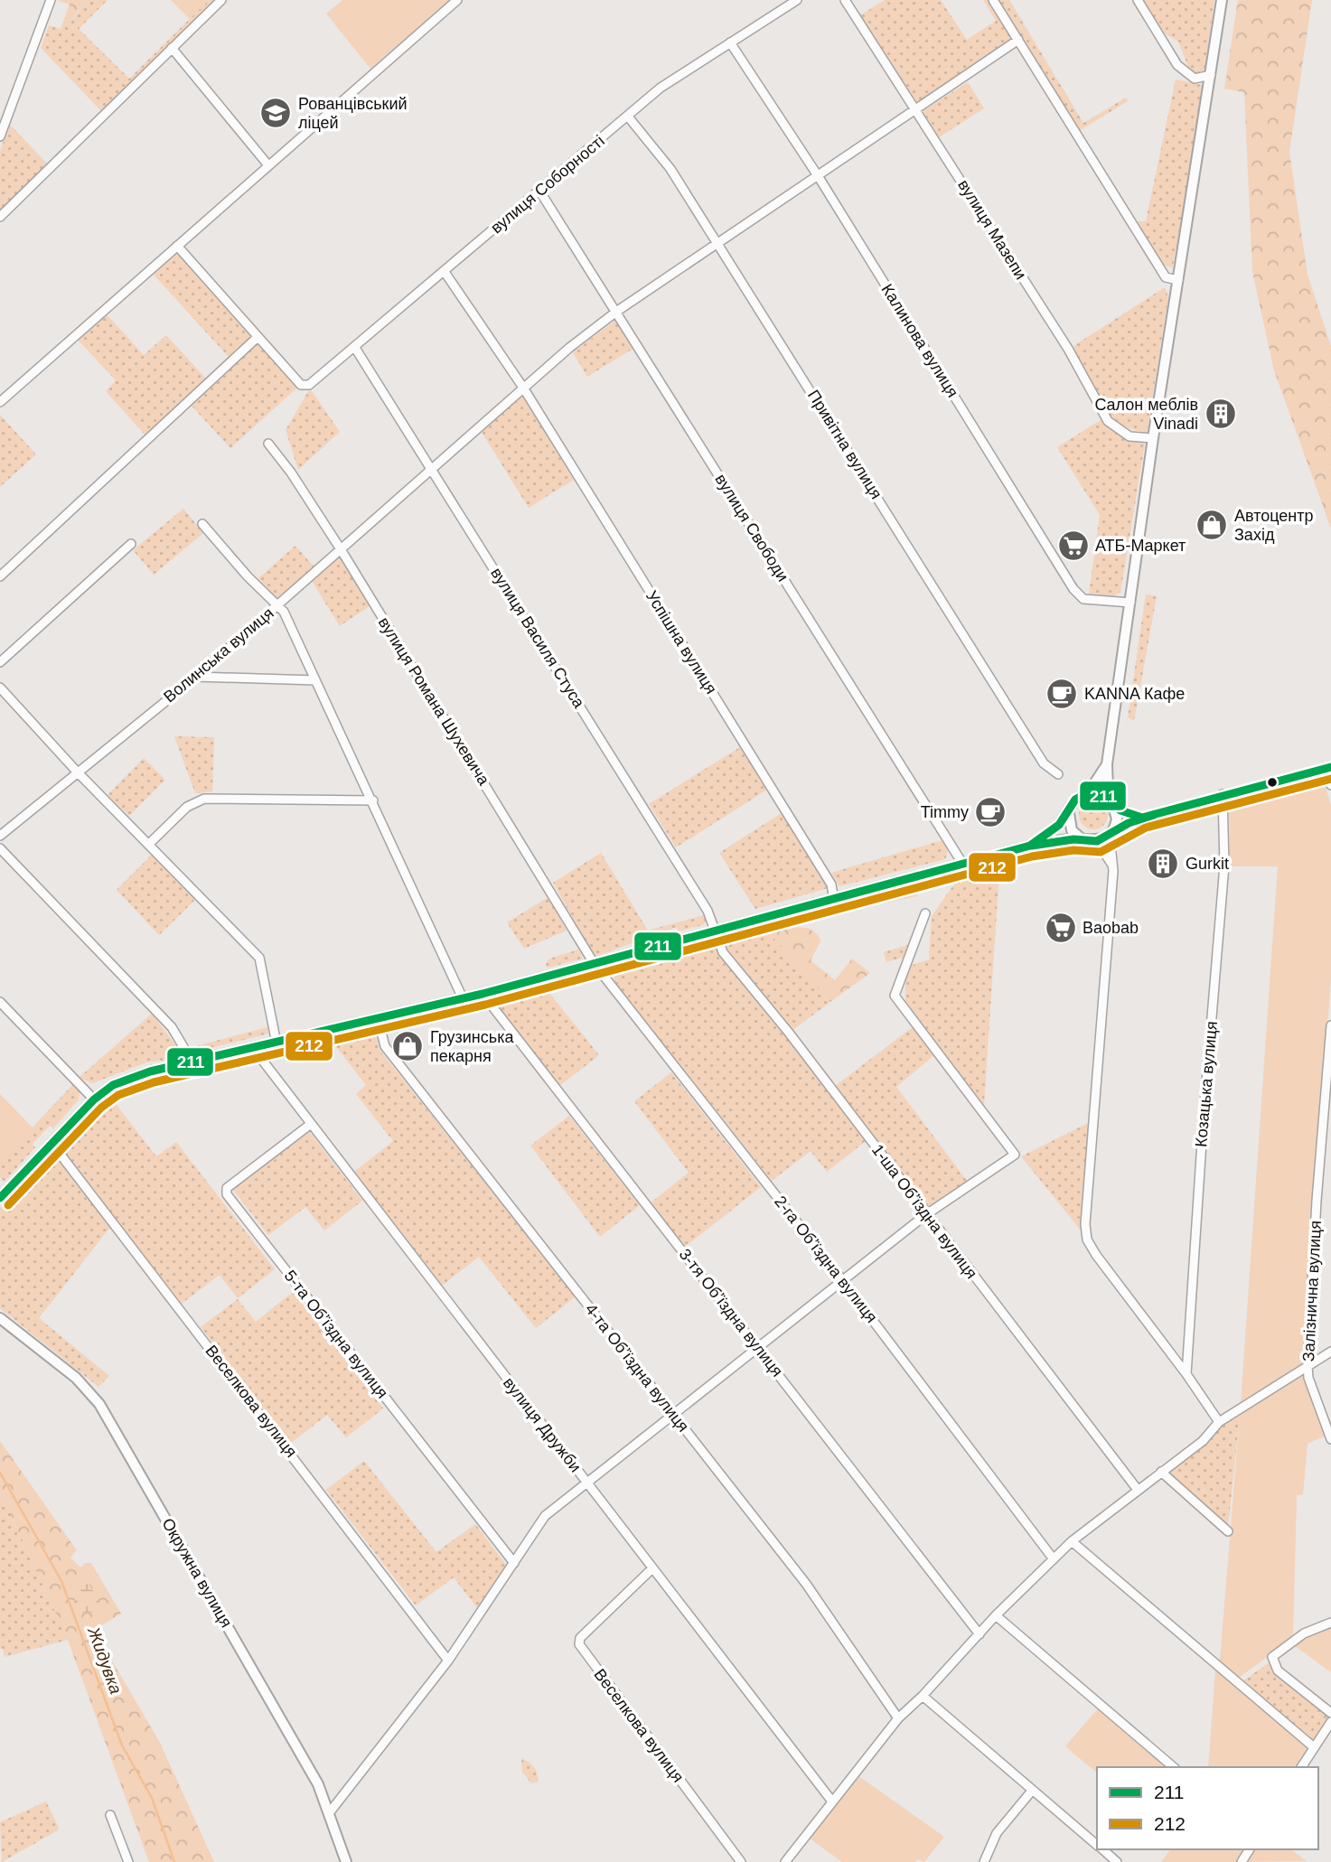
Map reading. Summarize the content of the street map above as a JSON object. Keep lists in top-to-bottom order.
{
  "streets": {
    "main road": ["Окружна вулиця"],
    "street": [
      "вулиця Соборності",
      "вулиця Мазепи",
      "Калинова вулиця",
      "Привітна вулиця",
      "вулиця Свободи",
      "вулиця Василя Стуса",
      "Успішна вулиця",
      "Волинська вулиця",
      "вулиця Романа Шухевича",
      "Козацька вулиця",
      "1-ша Обʼїздна вулиця",
      "2-га Обʼїздна вулиця",
      "Залізнична вулиця",
      "3-тя Обʼїздна вулиця",
      "5-та Обʼїздна вулиця",
      "4-та Обʼїздна вулиця",
      "Веселкова вулиця",
      "вулиця Дружби"
    ]
  },
  "crossings": [
    ["вулиця Соборності", "Калинова вулиця"],
    ["вулиця Соборності", "Привітна вулиця"],
    ["вулиця Соборності", "вулиця Свободи"],
    ["вулиця Соборності", "вулиця Василя Стуса"],
    ["вулиця Соборності", "Успішна вулиця"],
    ["вулиця Мазепи", "Волинська вулиця"],
    ["Калинова вулиця", "Волинська вулиця"],
    ["Привітна вулиця", "Волинська вулиця"],
    ["вулиця Свободи", "Волинська вулиця"],
    ["вулиця Василя Стуса", "Волинська вулиця"],
    ["вулиця Василя Стуса", "1-ша Обʼїздна вулиця"],
    ["Успішна вулиця", "Волинська вулиця"],
    ["Волинська вулиця", "вулиця Романа Шухевича"],
    ["вулиця Романа Шухевича", "2-га Обʼїздна вулиця"],
    ["5-та Обʼїздна вулиця", "вулиця Дружби"],
    ["Веселкова вулиця", "вулиця Дружби"]
  ],
  "water": ["Жидувка"],
  "places": {
    "school or university": ["Рованцівський ліцей"],
    "building": ["Салон меблів Vinadi", "Gurkit"],
    "shop": ["Автоцентр Захід", "Грузинська пекарня"],
    "supermarket": ["АТБ-Маркет", "Baobab"],
    "cafe": ["KANNA Кафе", "Timmy"]
  },
  "lines": ["transit line 211", "transit line 212"],
  "legend": ["211", "212"]
}
